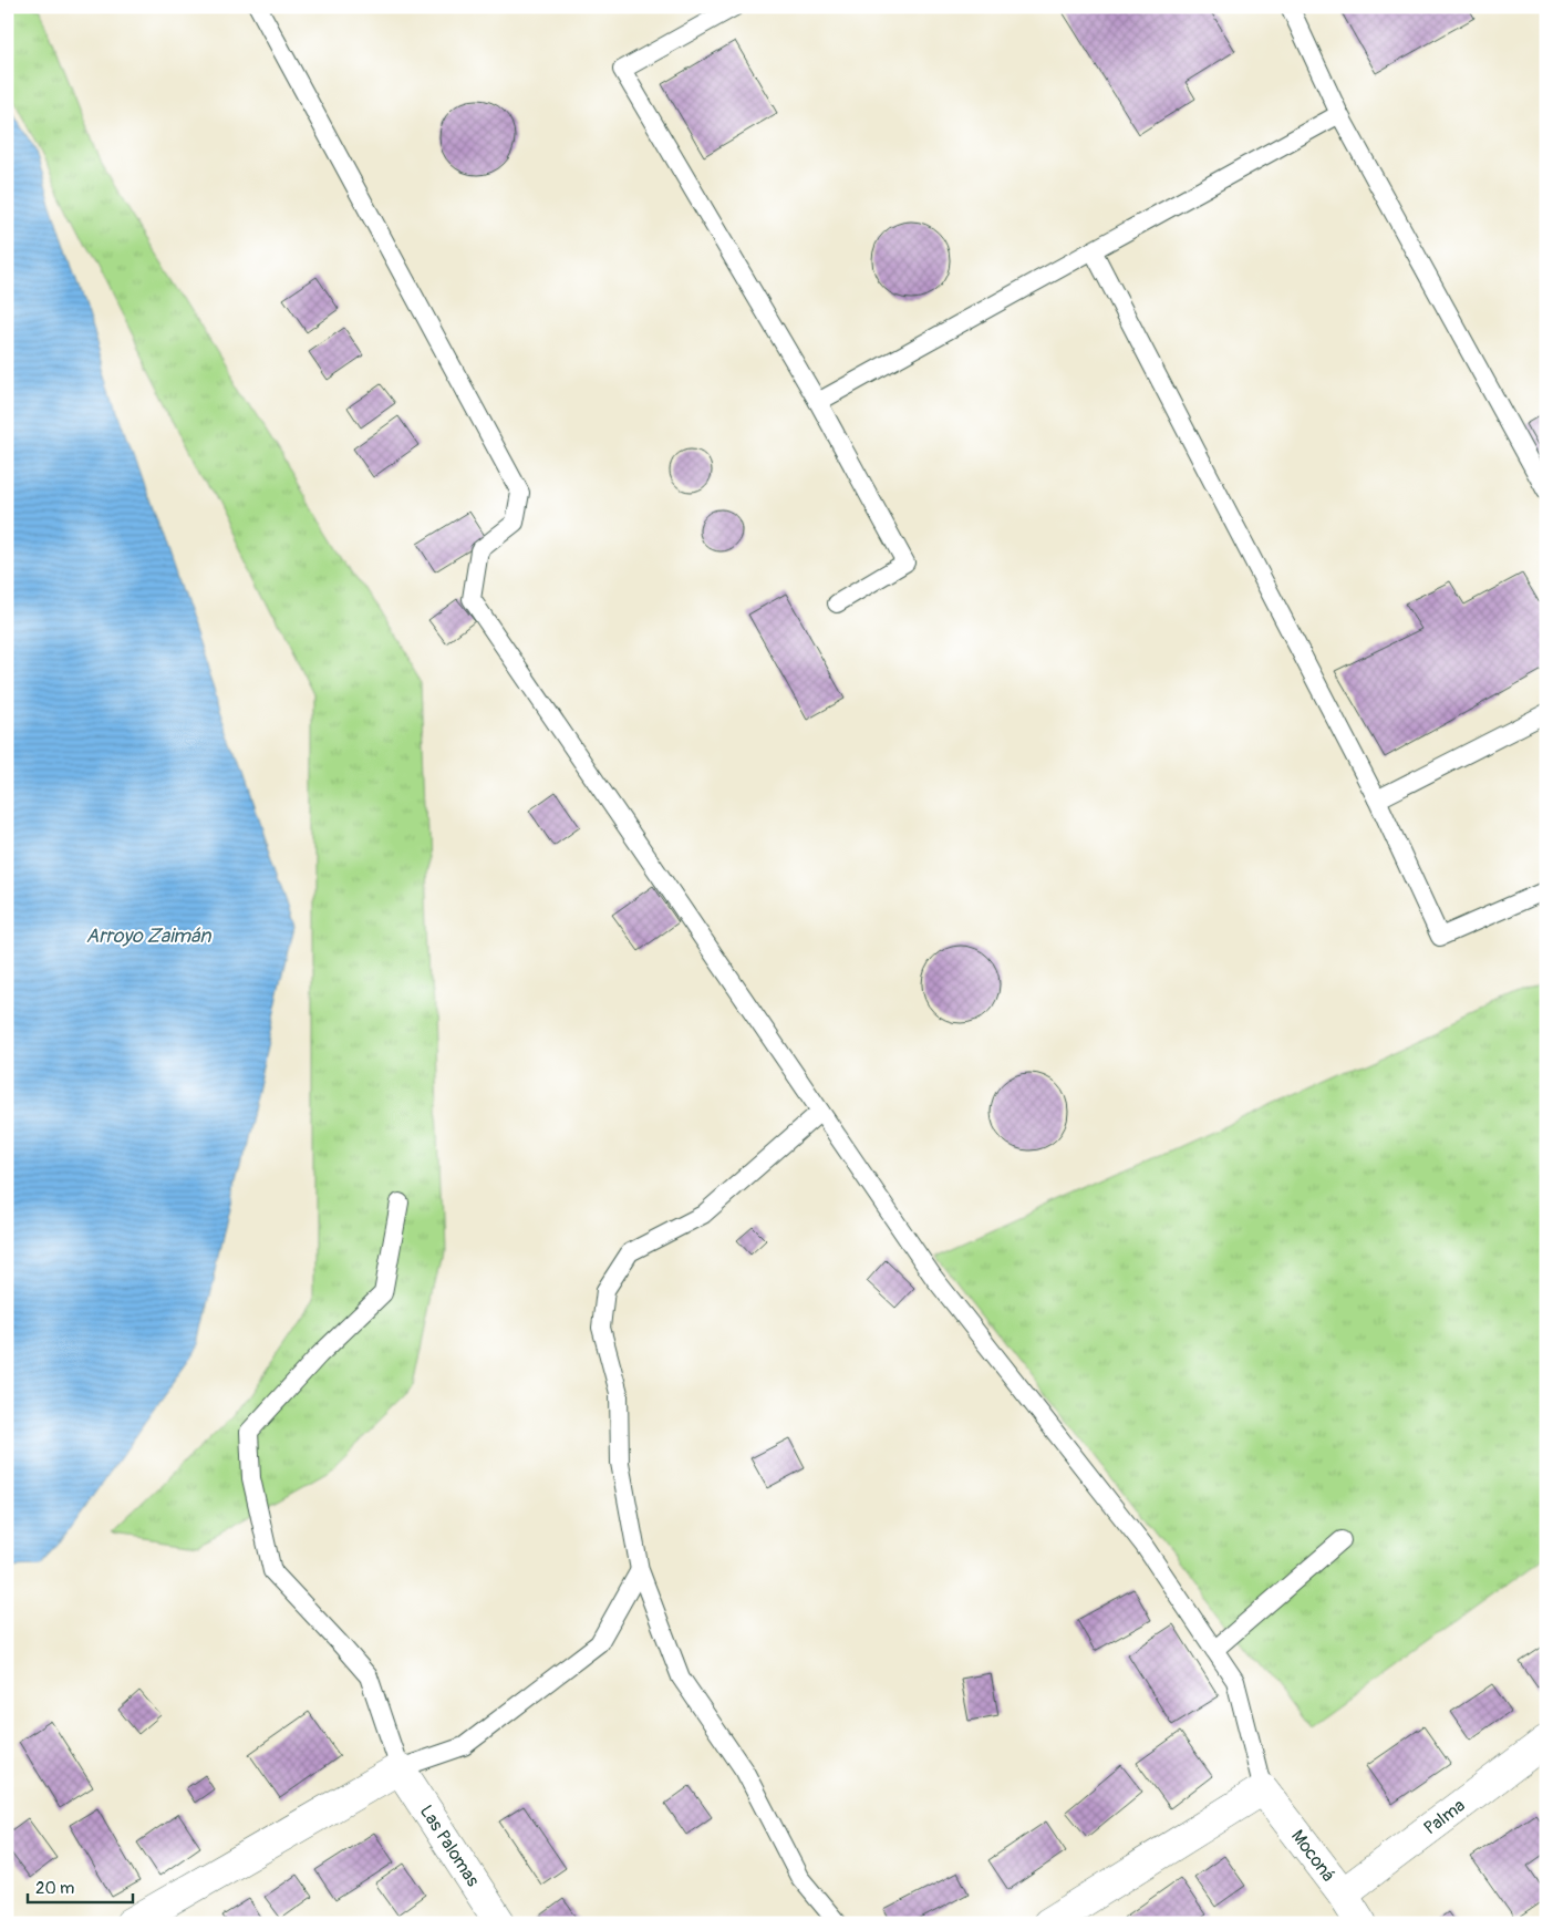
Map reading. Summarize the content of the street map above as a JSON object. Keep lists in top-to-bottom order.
{
  "streets": {
    "street": ["Palma", "Las Palomas", "Moconá"]
  },
  "crossings": [
    ["Palma", "Moconá"]
  ],
  "water": ["Arroyo Zaimán"],
  "scale_bar": "20 m"
}
